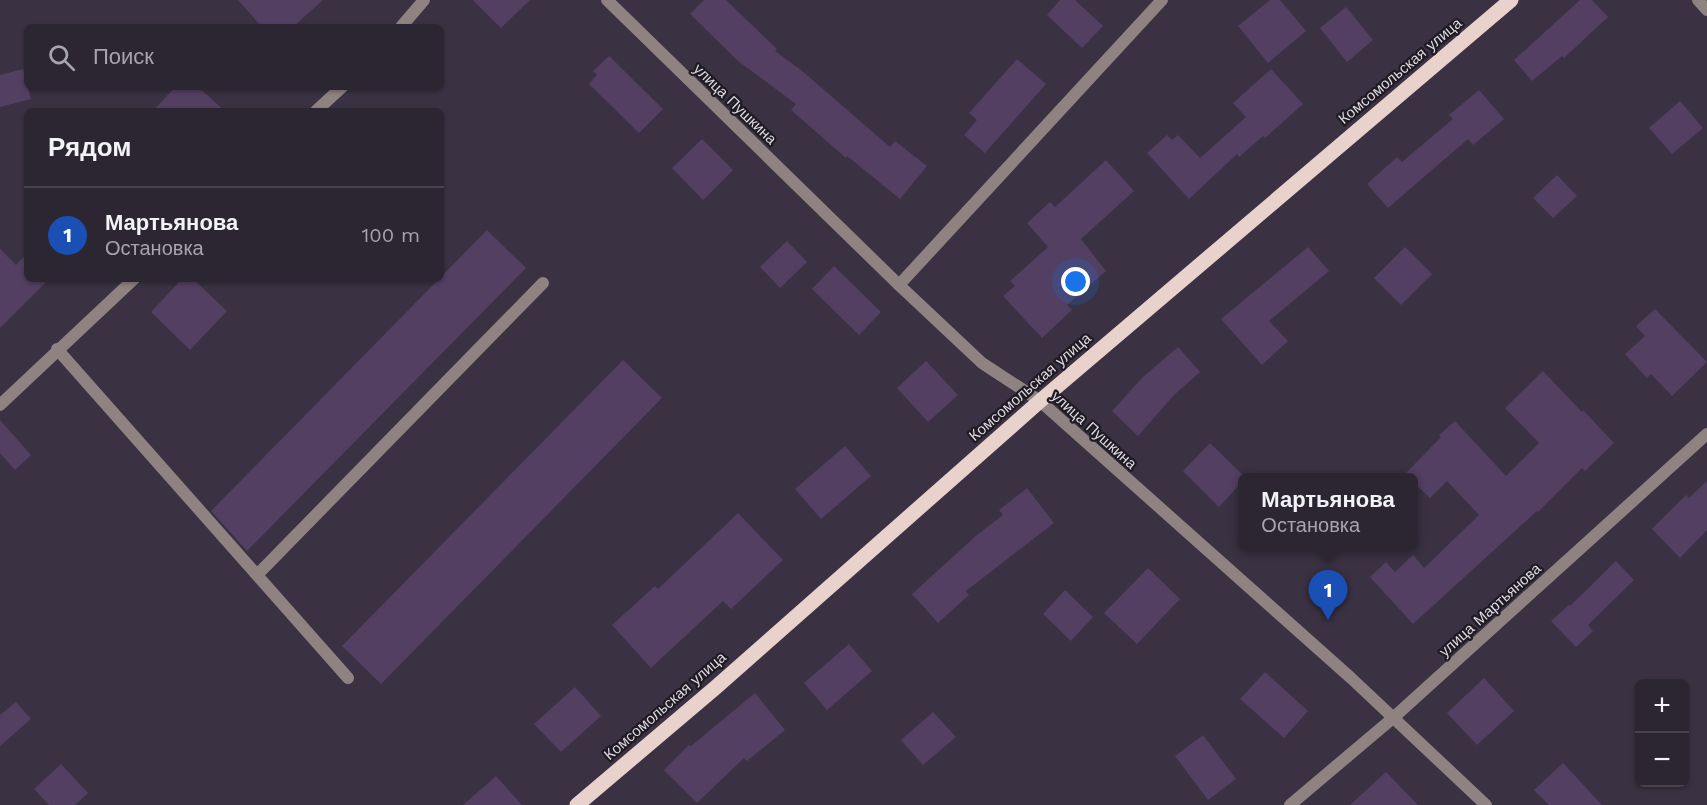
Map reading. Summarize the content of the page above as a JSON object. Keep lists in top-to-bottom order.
{
  "streets": {
    "main road": ["Комсомольская улица"],
    "street": ["улица Пушкина", "улица Мартьянова"]
  },
  "crossings": [
    ["Комсомольская улица", "улица Пушкина"],
    ["улица Пушкина", "улица Мартьянова"]
  ],
  "page": {
    "search": "Поиск",
    "heading": "Рядом",
    "list": [
      {
        "mark": "1",
        "name": "Мартьянова",
        "note": "Остановка",
        "value": "100 m"
      }
    ],
    "popup": ["Мартьянова", "Остановка"],
    "pins": "1",
    "map_buttons": ["+", "−"]
  }
}
